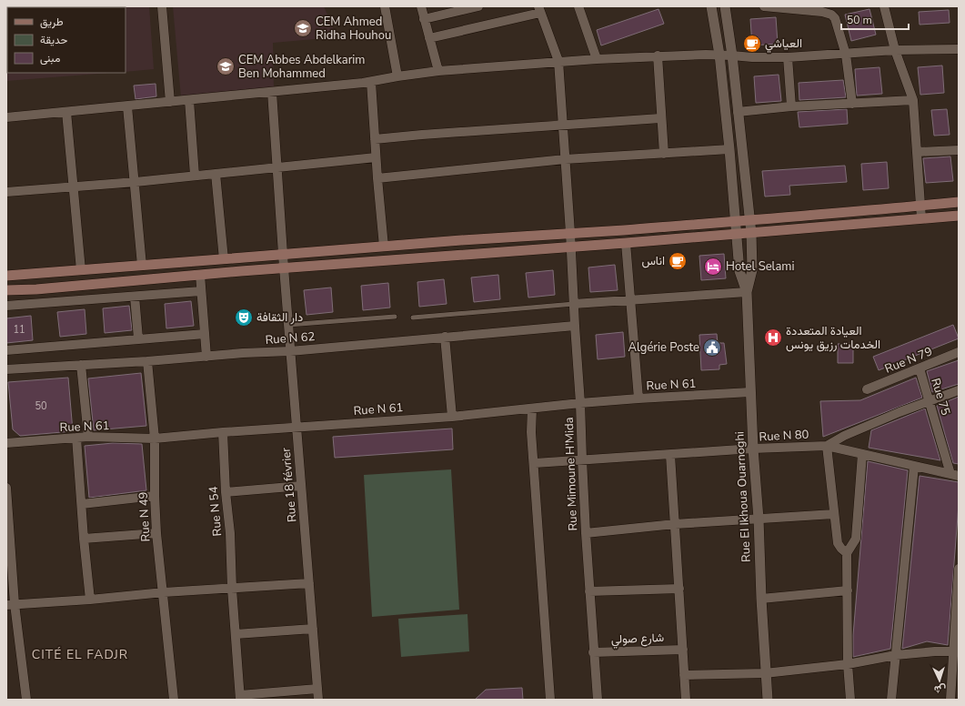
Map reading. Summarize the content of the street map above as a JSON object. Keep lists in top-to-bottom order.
{
  "streets": {
    "street": [
      "Rue N 62",
      "Rue N 79",
      "Rue N 61",
      "Rue 75",
      "Rue N 80",
      "Rue Mimoune H'Mida",
      "Rue 18 février",
      "Rue EI Ikhoua Ouarnoghi",
      "Rue N 54",
      "Rue N 49",
      "شارع صولي"
    ]
  },
  "crossings": [
    ["Rue N 62", "Rue Mimoune H'Mida"],
    ["Rue N 62", "Rue 18 février"],
    ["Rue N 62", "Rue N 49"],
    ["Rue N 79", "Rue 75"],
    ["Rue N 61", "Rue Mimoune H'Mida"],
    ["Rue N 61", "Rue 18 février"],
    ["Rue N 61", "Rue EI Ikhoua Ouarnoghi"],
    ["Rue N 61", "Rue N 54"],
    ["Rue N 61", "Rue N 49"],
    ["Rue 75", "Rue N 80"],
    ["Rue N 80", "Rue Mimoune H'Mida"],
    ["Rue N 80", "Rue EI Ikhoua Ouarnoghi"],
    ["Rue Mimoune H'Mida", "شارع صولي"]
  ],
  "districts": ["CITÉ EL FADJR"],
  "places": {
    "school or university": ["CEM Ahmed Ridha Houhou", "CEM Abbes Abdelkarim Ben Mohammed"],
    "cafe": ["العياشي", "اناس"],
    "hotel": ["Hotel Selami"],
    "theatre": ["دار الثقافة"],
    "hospital": ["العيادة المتعددة الخدمات رزيق يونس"],
    "public building": ["Algérie Poste"]
  },
  "house_numbers": ["11", "50"],
  "legend": ["طريق", "حديقة", "مبنى"],
  "scale_bar": "50 m",
  "north": "bottom"
}
